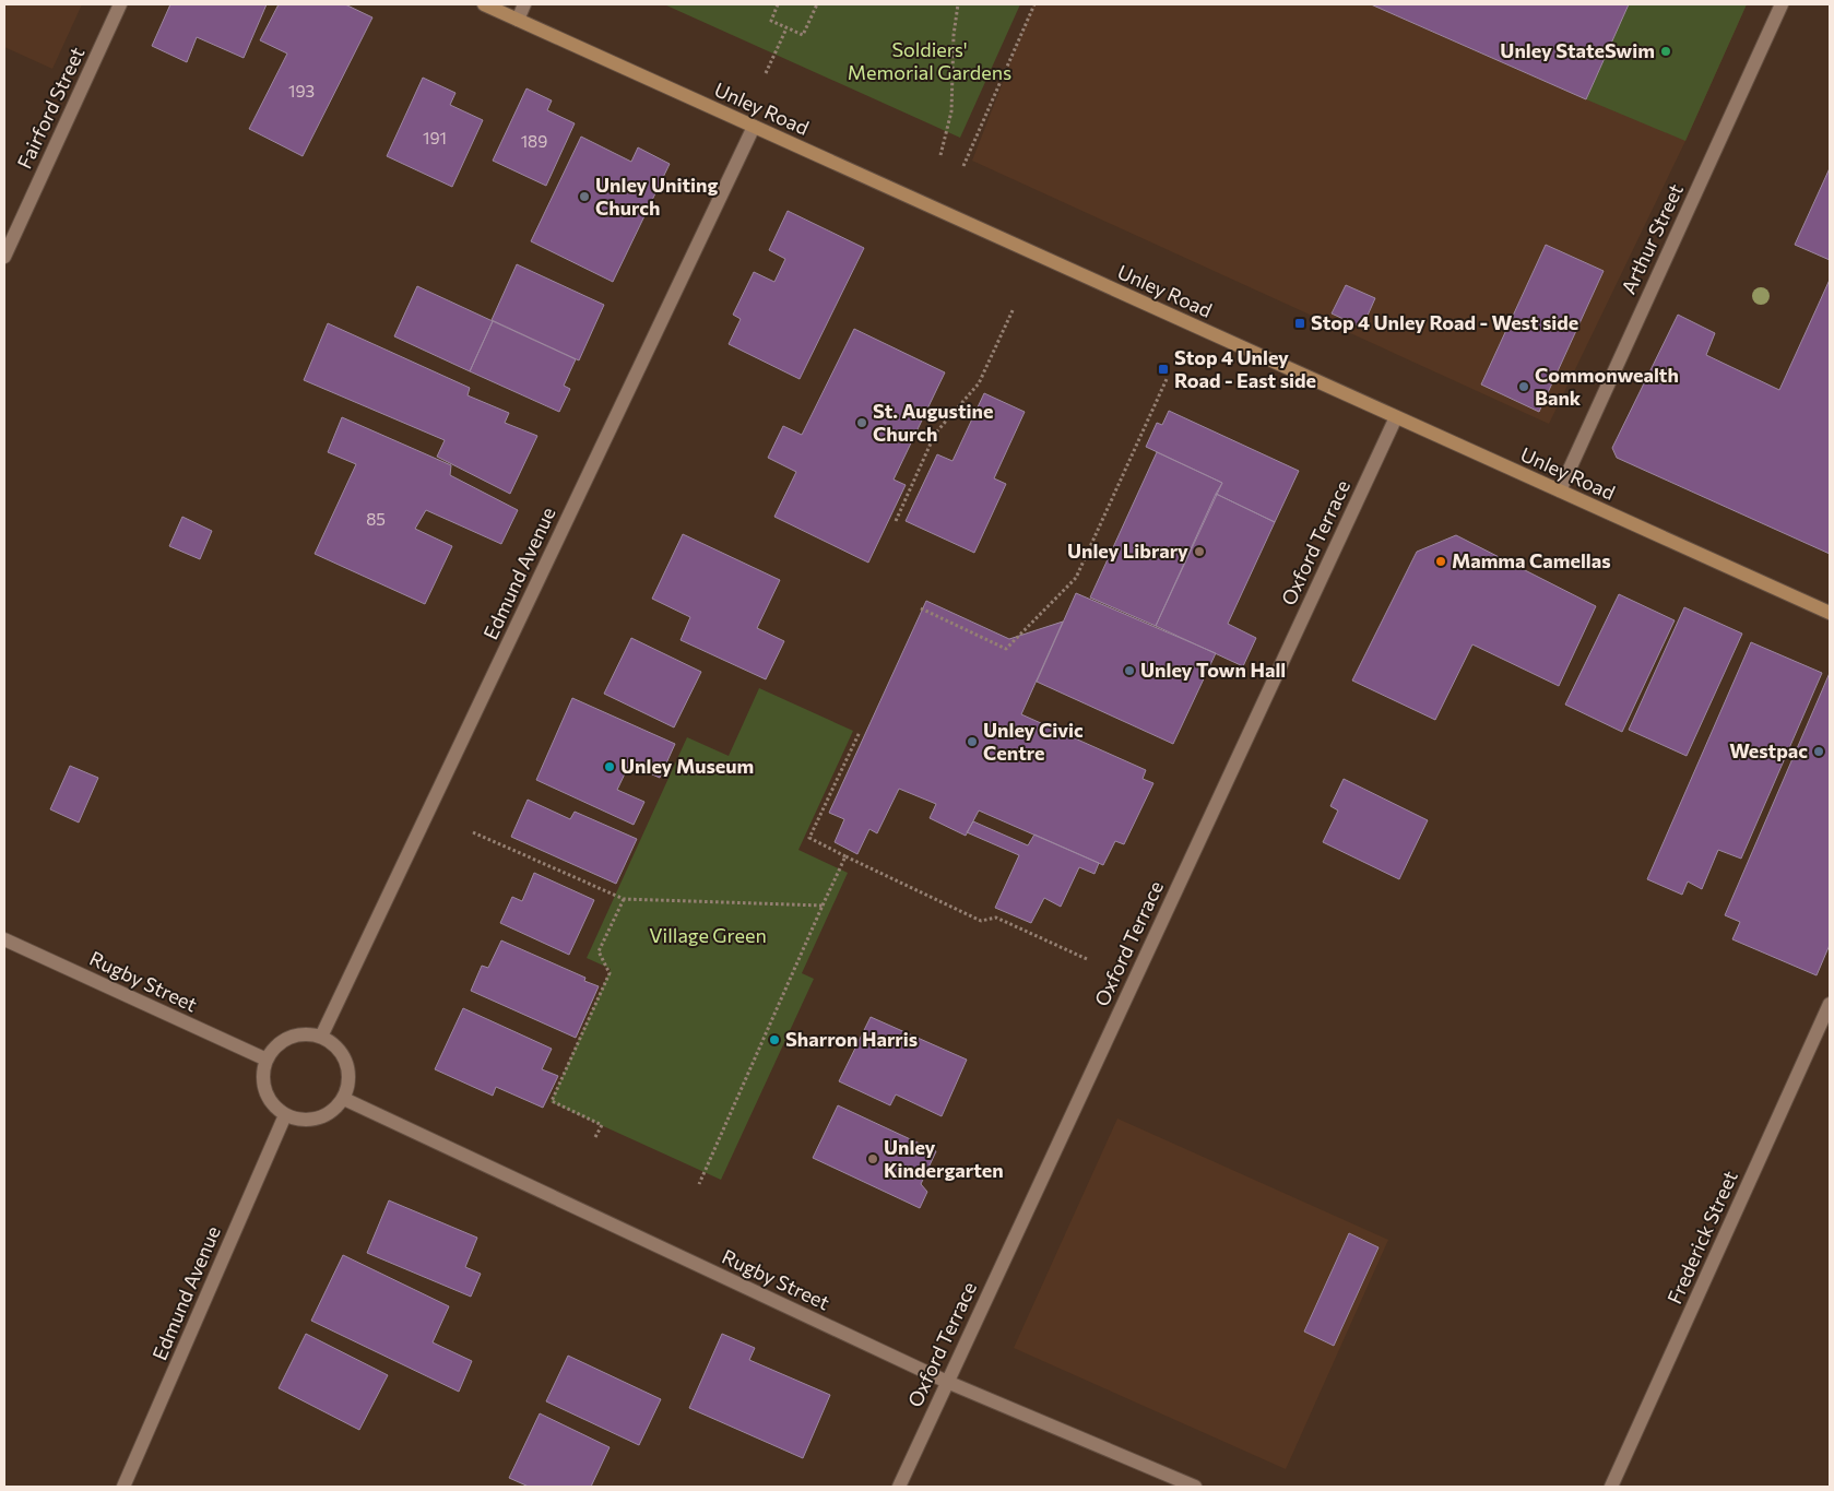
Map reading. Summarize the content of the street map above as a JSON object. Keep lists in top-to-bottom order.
{
  "streets": {
    "main road": ["Unley Road"],
    "street": [
      "Fairford Street",
      "Arthur Street",
      "Oxford Terrace",
      "Edmund Avenue",
      "Rugby Street",
      "Frederick Street"
    ]
  },
  "crossings": [
    ["Unley Road", "Arthur Street"],
    ["Unley Road", "Oxford Terrace"],
    ["Unley Road", "Edmund Avenue"],
    ["Oxford Terrace", "Rugby Street"],
    ["Edmund Avenue", "Rugby Street"]
  ],
  "parks": ["Soldiers' Memorial Gardens", "Village Green"],
  "places": {
    "other": [
      "Unley StateSwim",
      "Unley Uniting Church",
      "Commonwealth Bank",
      "St. Augustine Church",
      "Unley Library",
      "Mamma Camellas",
      "Unley Town Hall",
      "Unley Civic Centre",
      "Westpac",
      "Unley Museum",
      "Sharron Harris",
      "Unley Kindergarten"
    ],
    "transit": ["Stop 4 Unley Road - West side", "Stop 4 Unley Road - East side"]
  },
  "house_numbers": [
    "193",
    "191",
    "189",
    "85"
  ]
}
